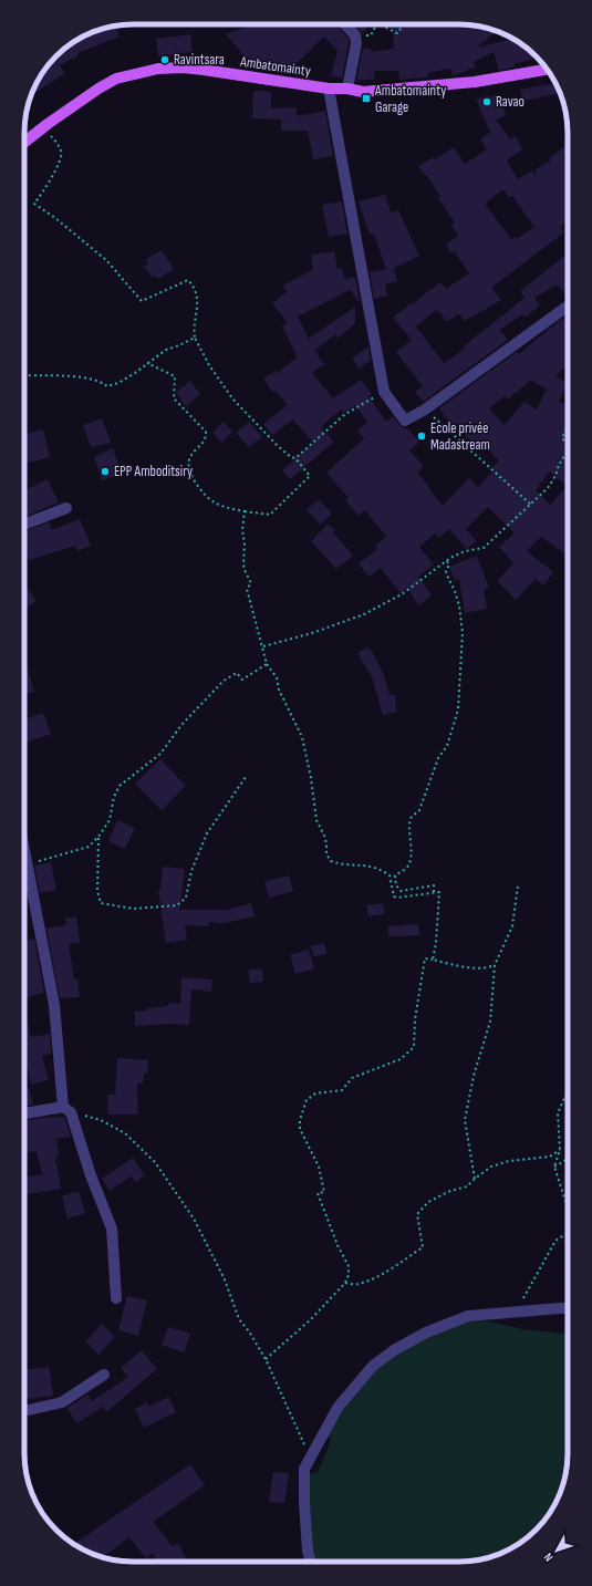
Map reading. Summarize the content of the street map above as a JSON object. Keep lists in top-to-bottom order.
{
  "streets": {
    "main road": ["Ambatomainty"]
  },
  "places": {
    "other": [
      "Ravintsara",
      "Ravao",
      "Ecole privée Madastream",
      "EPP Amboditsiry"
    ],
    "transit": ["Ambatomainty Garage"]
  },
  "north": "bottom left"
}
